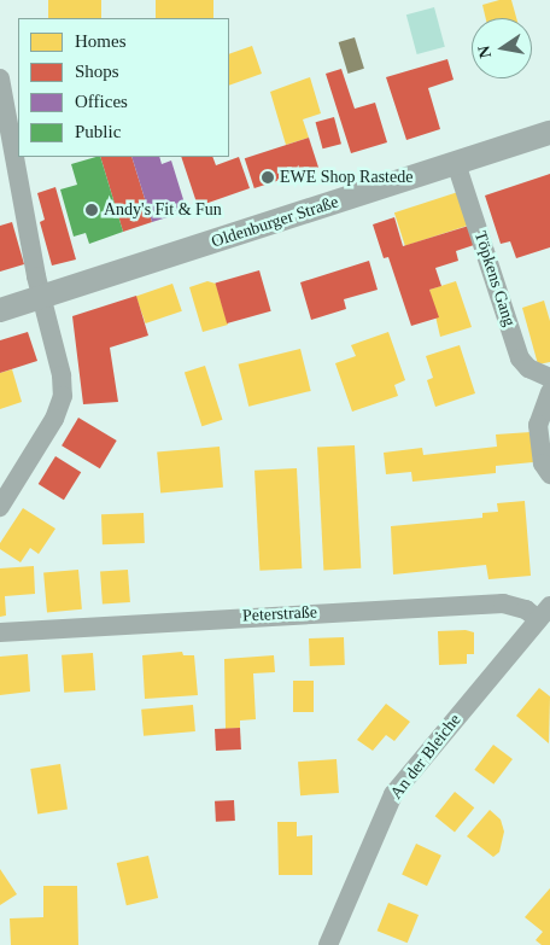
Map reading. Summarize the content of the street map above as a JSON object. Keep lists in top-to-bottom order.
{
  "streets": {
    "street": [
      "Oldenburger Straße",
      "Töpkens Gang",
      "Peterstraße",
      "An der Bleiche"
    ]
  },
  "crossings": [
    ["Oldenburger Straße", "Töpkens Gang"],
    ["Peterstraße", "An der Bleiche"]
  ],
  "places": ["EWE Shop Rastede", "Andy's Fit & Fun"],
  "legend": [
    "Homes",
    "Shops",
    "Offices",
    "Public"
  ],
  "north": "left"
}
